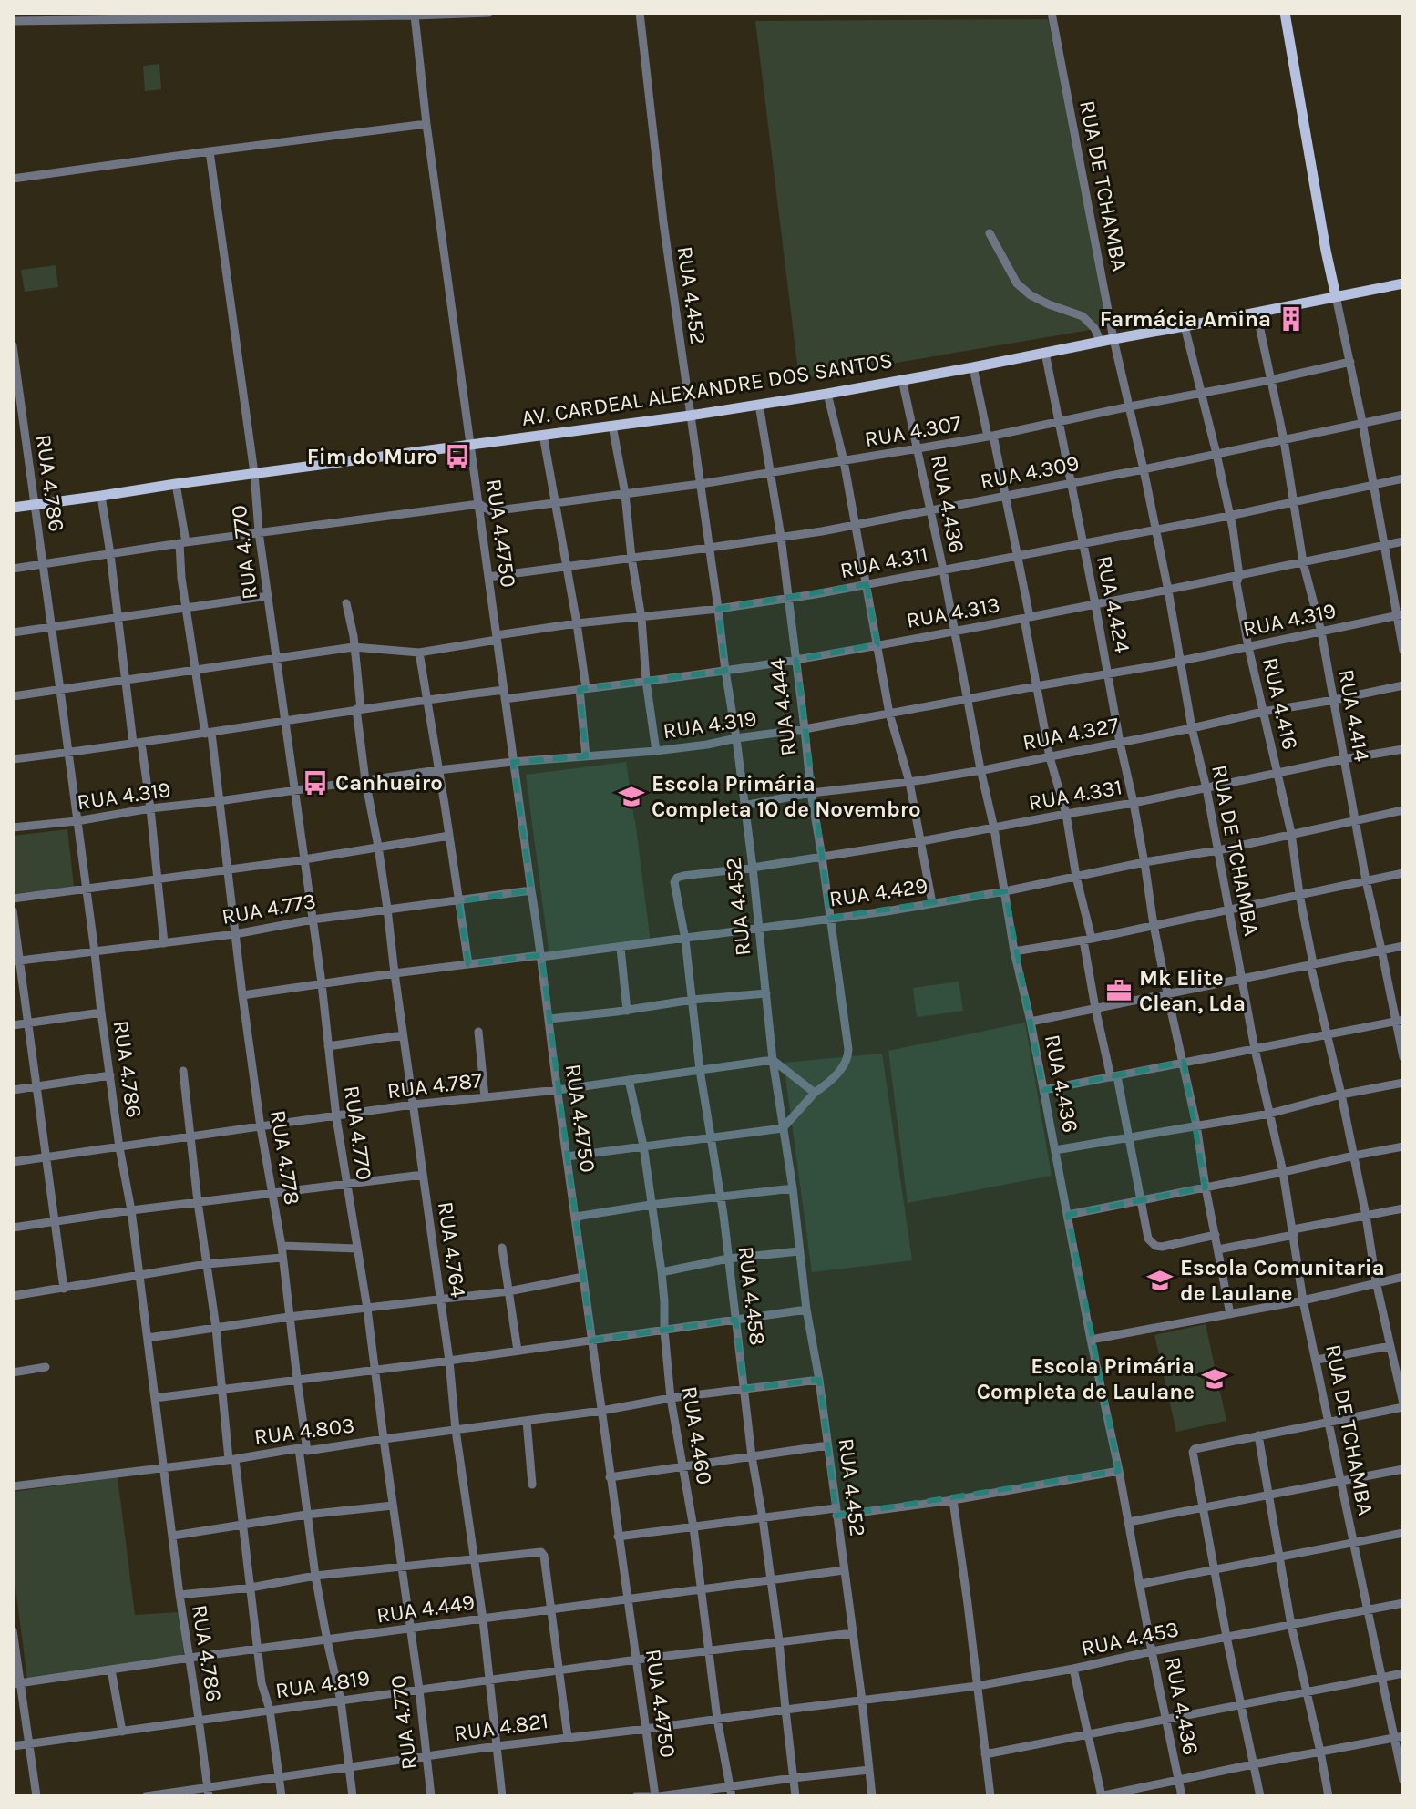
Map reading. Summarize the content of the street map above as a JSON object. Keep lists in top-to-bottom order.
{
  "streets": {
    "main road": ["AV. CARDEAL ALEXANDRE DOS SANTOS"],
    "street": [
      "RUA DE TCHAMBA",
      "RUA 4.452",
      "RUA 4.307",
      "RUA 4.309",
      "RUA 4.786",
      "RUA 4.436",
      "RUA 4.4750",
      "RUA 4.770",
      "RUA 4.311",
      "RUA 4.424",
      "RUA 4.313",
      "RUA 4.319",
      "RUA 4.416",
      "RUA 4.444",
      "RUA 4.414",
      "RUA 4.327",
      "RUA 4.331",
      "RUA 4.429",
      "RUA 4.773",
      "RUA 4.787",
      "RUA 4.778",
      "RUA 4.764",
      "RUA 4.458",
      "RUA 4.803",
      "RUA 4.460",
      "RUA 4.449",
      "RUA 4.453",
      "RUA 4.819",
      "RUA 4.821"
    ]
  },
  "crossings": [
    ["RUA DE TCHAMBA", "AV. CARDEAL ALEXANDRE DOS SANTOS"],
    ["RUA DE TCHAMBA", "RUA 4.307"],
    ["RUA DE TCHAMBA", "RUA 4.309"],
    ["RUA DE TCHAMBA", "RUA 4.311"],
    ["RUA DE TCHAMBA", "RUA 4.313"],
    ["RUA DE TCHAMBA", "RUA 4.319"],
    ["RUA DE TCHAMBA", "RUA 4.327"],
    ["RUA DE TCHAMBA", "RUA 4.331"],
    ["RUA DE TCHAMBA", "RUA 4.429"],
    ["RUA DE TCHAMBA", "RUA 4.453"],
    ["RUA 4.452", "AV. CARDEAL ALEXANDRE DOS SANTOS"],
    ["RUA 4.452", "RUA 4.307"],
    ["RUA 4.452", "RUA 4.309"],
    ["RUA 4.452", "RUA 4.311"],
    ["RUA 4.452", "RUA 4.313"],
    ["RUA 4.452", "RUA 4.319"],
    ["RUA 4.452", "RUA 4.327"],
    ["RUA 4.452", "RUA 4.331"],
    ["RUA 4.452", "RUA 4.429"],
    ["RUA 4.452", "RUA 4.787"],
    ["RUA 4.452", "RUA 4.458"],
    ["RUA 4.452", "RUA 4.803"],
    ["RUA 4.452", "RUA 4.449"],
    ["RUA 4.452", "RUA 4.453"],
    ["RUA 4.452", "RUA 4.819"],
    ["RUA 4.452", "RUA 4.821"],
    ["AV. CARDEAL ALEXANDRE DOS SANTOS", "RUA 4.786"],
    ["AV. CARDEAL ALEXANDRE DOS SANTOS", "RUA 4.436"],
    ["AV. CARDEAL ALEXANDRE DOS SANTOS", "RUA 4.4750"],
    ["AV. CARDEAL ALEXANDRE DOS SANTOS", "RUA 4.770"],
    ["AV. CARDEAL ALEXANDRE DOS SANTOS", "RUA 4.424"],
    ["AV. CARDEAL ALEXANDRE DOS SANTOS", "RUA 4.416"],
    ["AV. CARDEAL ALEXANDRE DOS SANTOS", "RUA 4.444"],
    ["AV. CARDEAL ALEXANDRE DOS SANTOS", "RUA 4.414"],
    ["AV. CARDEAL ALEXANDRE DOS SANTOS", "RUA 4.778"],
    ["RUA 4.307", "RUA 4.786"],
    ["RUA 4.307", "RUA 4.436"],
    ["RUA 4.307", "RUA 4.4750"],
    ["RUA 4.307", "RUA 4.770"],
    ["RUA 4.307", "RUA 4.424"],
    ["RUA 4.307", "RUA 4.416"],
    ["RUA 4.307", "RUA 4.444"],
    ["RUA 4.307", "RUA 4.414"],
    ["RUA 4.307", "RUA 4.778"],
    ["RUA 4.309", "RUA 4.436"],
    ["RUA 4.309", "RUA 4.4750"],
    ["RUA 4.309", "RUA 4.424"],
    ["RUA 4.309", "RUA 4.416"],
    ["RUA 4.309", "RUA 4.444"],
    ["RUA 4.309", "RUA 4.414"],
    ["RUA 4.786", "RUA 4.311"],
    ["RUA 4.786", "RUA 4.313"],
    ["RUA 4.786", "RUA 4.319"],
    ["RUA 4.786", "RUA 4.773"],
    ["RUA 4.786", "RUA 4.787"],
    ["RUA 4.786", "RUA 4.803"],
    ["RUA 4.786", "RUA 4.449"],
    ["RUA 4.786", "RUA 4.819"],
    ["RUA 4.786", "RUA 4.821"],
    ["RUA 4.436", "RUA 4.311"],
    ["RUA 4.436", "RUA 4.313"],
    ["RUA 4.436", "RUA 4.319"],
    ["RUA 4.436", "RUA 4.327"],
    ["RUA 4.436", "RUA 4.331"],
    ["RUA 4.436", "RUA 4.429"],
    ["RUA 4.436", "RUA 4.453"],
    ["RUA 4.4750", "RUA 4.311"],
    ["RUA 4.4750", "RUA 4.313"],
    ["RUA 4.4750", "RUA 4.319"],
    ["RUA 4.4750", "RUA 4.429"],
    ["RUA 4.4750", "RUA 4.773"],
    ["RUA 4.4750", "RUA 4.787"],
    ["RUA 4.4750", "RUA 4.803"],
    ["RUA 4.4750", "RUA 4.449"],
    ["RUA 4.4750", "RUA 4.819"],
    ["RUA 4.4750", "RUA 4.821"],
    ["RUA 4.770", "RUA 4.311"],
    ["RUA 4.770", "RUA 4.313"],
    ["RUA 4.770", "RUA 4.319"],
    ["RUA 4.770", "RUA 4.429"],
    ["RUA 4.770", "RUA 4.773"],
    ["RUA 4.770", "RUA 4.787"],
    ["RUA 4.770", "RUA 4.803"],
    ["RUA 4.770", "RUA 4.449"],
    ["RUA 4.770", "RUA 4.819"],
    ["RUA 4.770", "RUA 4.821"],
    ["RUA 4.311", "RUA 4.424"],
    ["RUA 4.311", "RUA 4.416"],
    ["RUA 4.311", "RUA 4.444"],
    ["RUA 4.311", "RUA 4.414"],
    ["RUA 4.311", "RUA 4.778"],
    ["RUA 4.311", "RUA 4.764"],
    ["RUA 4.424", "RUA 4.313"],
    ["RUA 4.424", "RUA 4.319"],
    ["RUA 4.424", "RUA 4.327"],
    ["RUA 4.424", "RUA 4.331"],
    ["RUA 4.424", "RUA 4.429"],
    ["RUA 4.313", "RUA 4.416"],
    ["RUA 4.313", "RUA 4.444"],
    ["RUA 4.313", "RUA 4.414"],
    ["RUA 4.313", "RUA 4.778"],
    ["RUA 4.313", "RUA 4.764"],
    ["RUA 4.319", "RUA 4.416"],
    ["RUA 4.319", "RUA 4.444"],
    ["RUA 4.319", "RUA 4.414"],
    ["RUA 4.319", "RUA 4.778"],
    ["RUA 4.319", "RUA 4.764"],
    ["RUA 4.416", "RUA 4.327"],
    ["RUA 4.416", "RUA 4.331"],
    ["RUA 4.416", "RUA 4.429"],
    ["RUA 4.444", "RUA 4.327"],
    ["RUA 4.444", "RUA 4.331"],
    ["RUA 4.444", "RUA 4.429"],
    ["RUA 4.414", "RUA 4.327"],
    ["RUA 4.414", "RUA 4.331"],
    ["RUA 4.414", "RUA 4.429"],
    ["RUA 4.331", "RUA 4.458"],
    ["RUA 4.429", "RUA 4.778"],
    ["RUA 4.429", "RUA 4.764"],
    ["RUA 4.429", "RUA 4.458"],
    ["RUA 4.773", "RUA 4.778"],
    ["RUA 4.773", "RUA 4.764"],
    ["RUA 4.787", "RUA 4.778"],
    ["RUA 4.787", "RUA 4.764"],
    ["RUA 4.787", "RUA 4.458"],
    ["RUA 4.787", "RUA 4.460"],
    ["RUA 4.778", "RUA 4.803"],
    ["RUA 4.778", "RUA 4.449"],
    ["RUA 4.778", "RUA 4.819"],
    ["RUA 4.778", "RUA 4.821"],
    ["RUA 4.764", "RUA 4.803"],
    ["RUA 4.764", "RUA 4.449"],
    ["RUA 4.764", "RUA 4.819"],
    ["RUA 4.764", "RUA 4.821"],
    ["RUA 4.458", "RUA 4.803"],
    ["RUA 4.458", "RUA 4.449"],
    ["RUA 4.458", "RUA 4.819"],
    ["RUA 4.458", "RUA 4.821"],
    ["RUA 4.803", "RUA 4.460"],
    ["RUA 4.460", "RUA 4.449"],
    ["RUA 4.460", "RUA 4.819"],
    ["RUA 4.460", "RUA 4.821"],
    ["RUA 4.453", "RUA 4.821"]
  ],
  "places": {
    "building": ["Farmácia Amina"],
    "bus stop": ["Fim do Muro", "Canhueiro"],
    "school or university": ["Escola Primária Completa 10 de Novembro", "Escola Comunitaria de Laulane", "Escola Primária Completa de Laulane"],
    "office": ["Mk Elite Clean, Lda"]
  }
}
